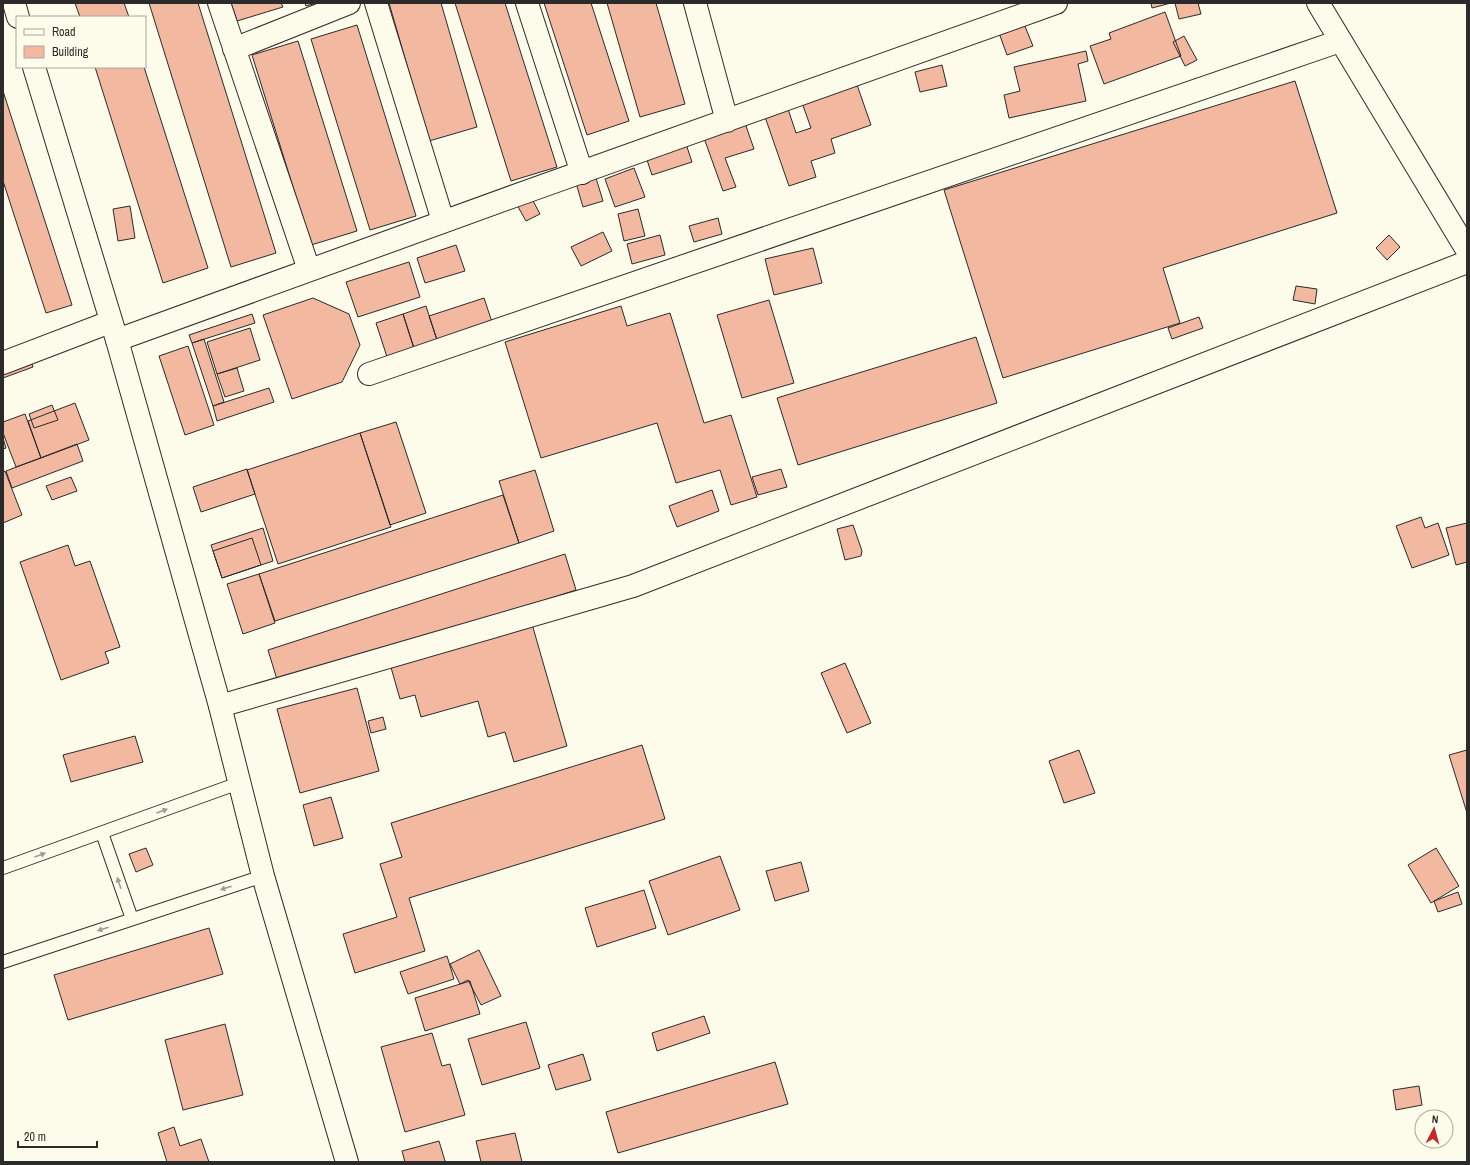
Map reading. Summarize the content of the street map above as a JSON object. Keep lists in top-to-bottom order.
{
  "legend": ["Road", "Building"],
  "scale_bar": "20 m",
  "north": "top"
}
